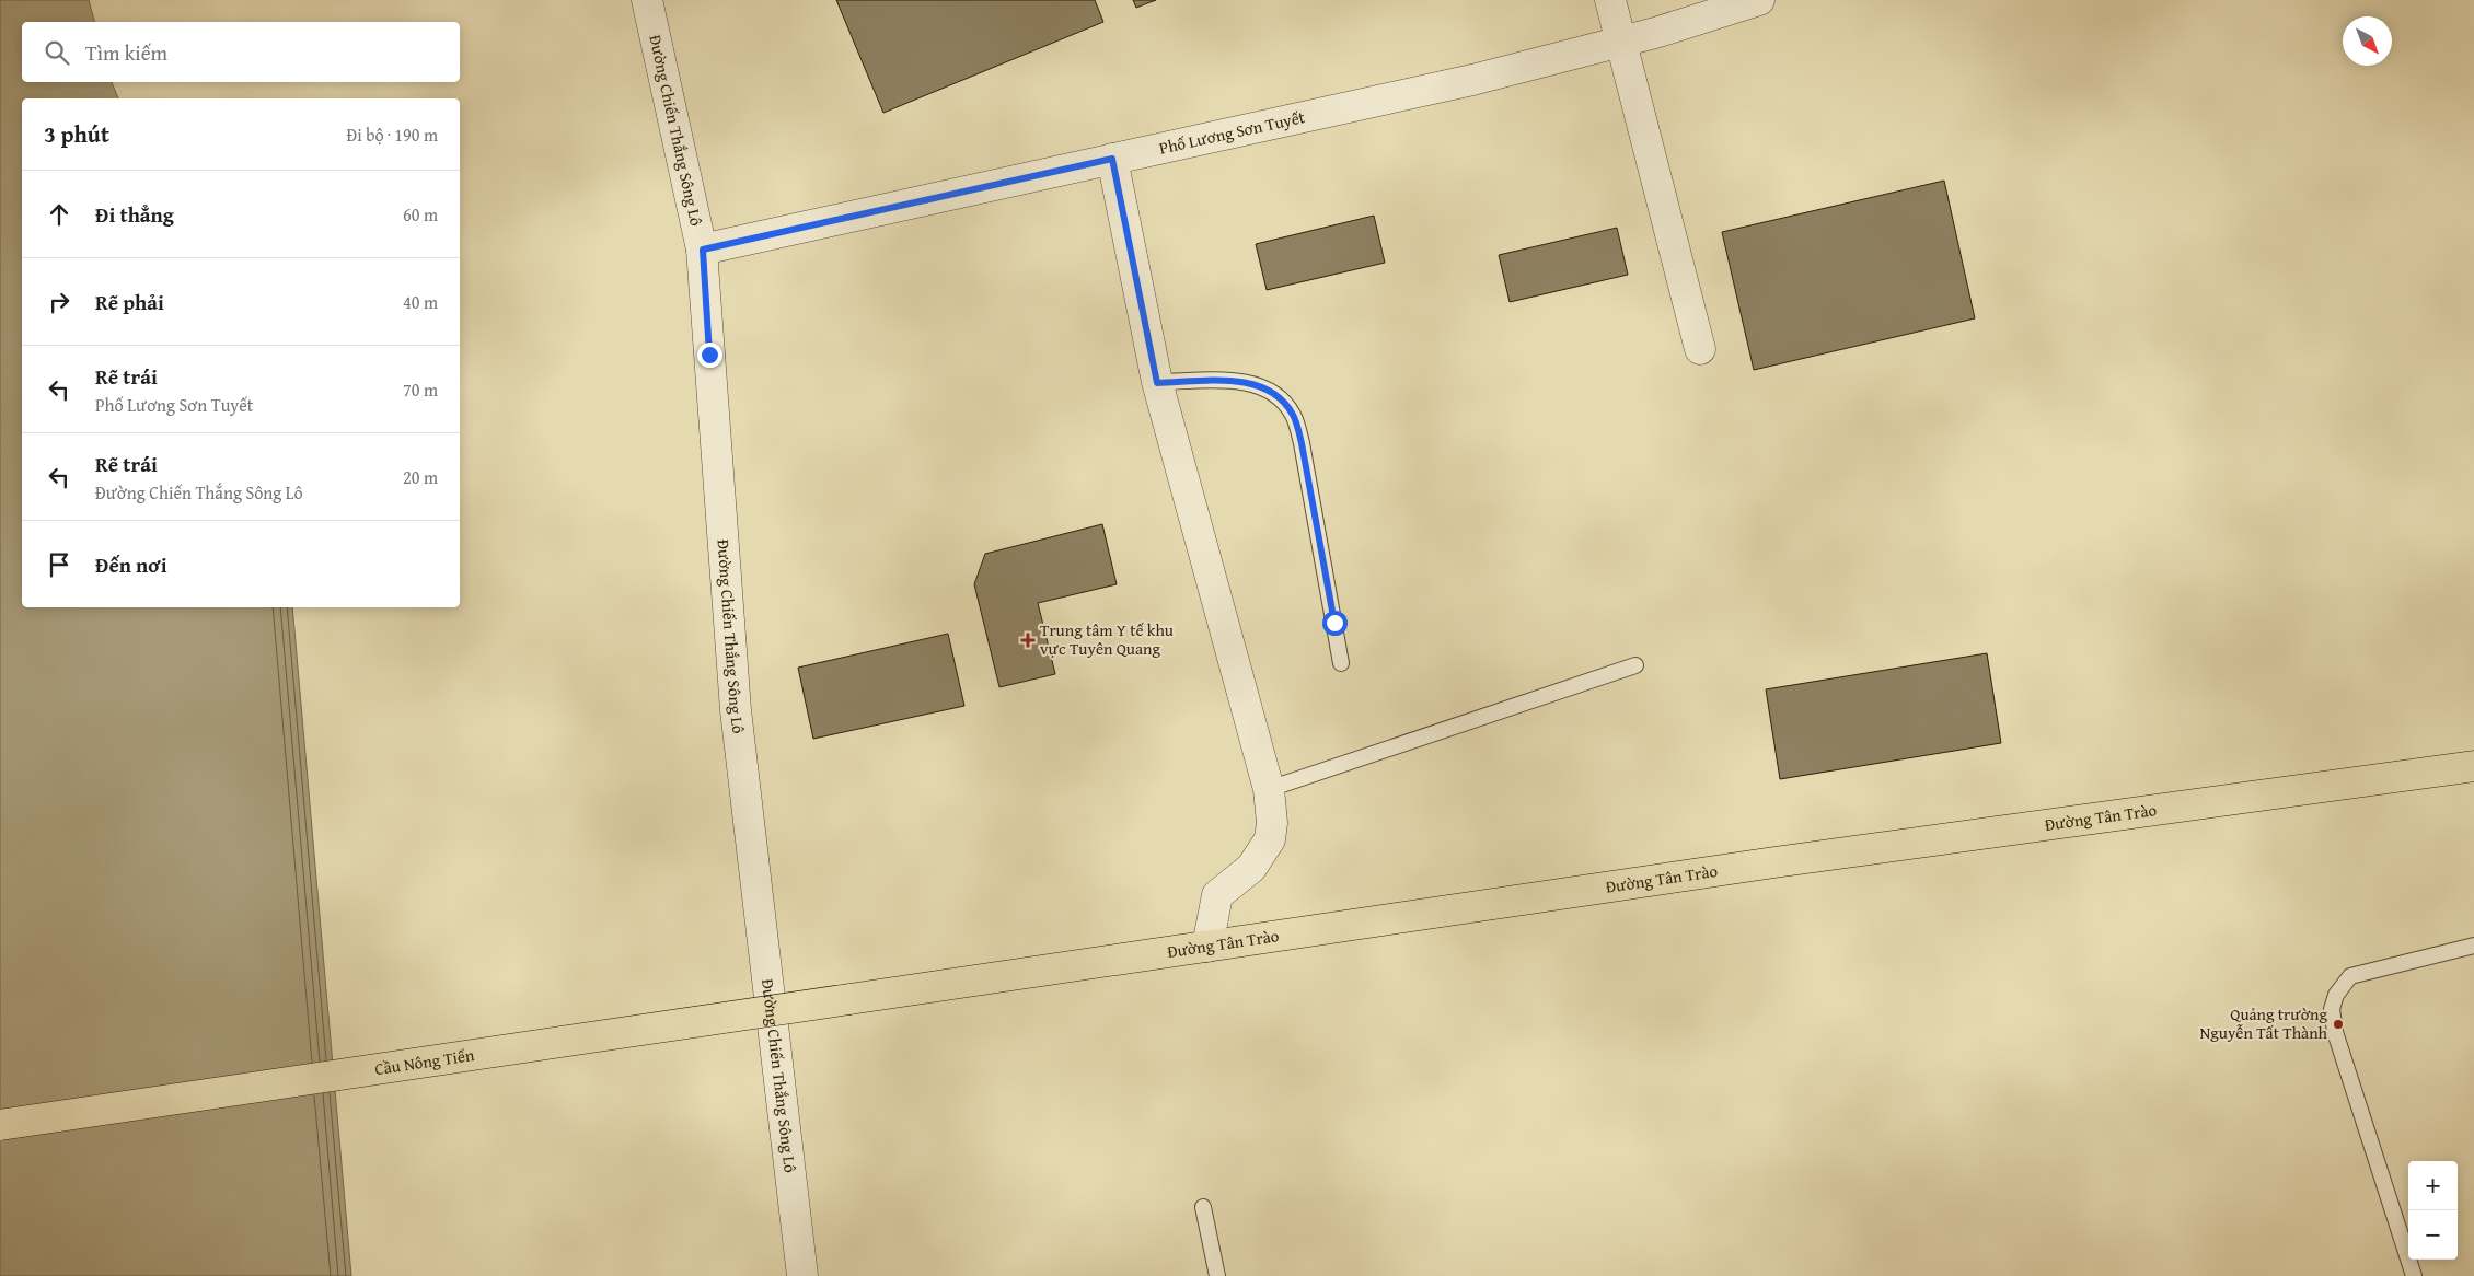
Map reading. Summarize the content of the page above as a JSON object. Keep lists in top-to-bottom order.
{
  "streets": {
    "highway": ["Đường Tân Trào", "Cầu Nông Tiến"],
    "street": ["Đường Chiến Thắng Sông Lô", "Phố Lương Sơn Tuyết"]
  },
  "crossings": [
    ["Đường Chiến Thắng Sông Lô", "Phố Lương Sơn Tuyết"],
    ["Đường Tân Trào", "Cầu Nông Tiến"]
  ],
  "places": {
    "health": ["Trung tâm Y tế khu vực Tuyên Quang"],
    "other": ["Quảng trường Nguyễn Tất Thành"]
  },
  "north": "bottom right",
  "page": {
    "search": "Tìm kiếm",
    "heading": ["3 phút", "Đi bộ · 190 m"],
    "list": [
      ["Đi thẳng", "60 m"],
      ["Rẽ phải", "40 m"],
      ["Rẽ trái", "Phố Lương Sơn Tuyết", "70 m"],
      ["Rẽ trái", "Đường Chiến Thắng Sông Lô", "20 m"],
      "Đến nơi"
    ],
    "map_buttons": ["+", "−"]
  }
}
